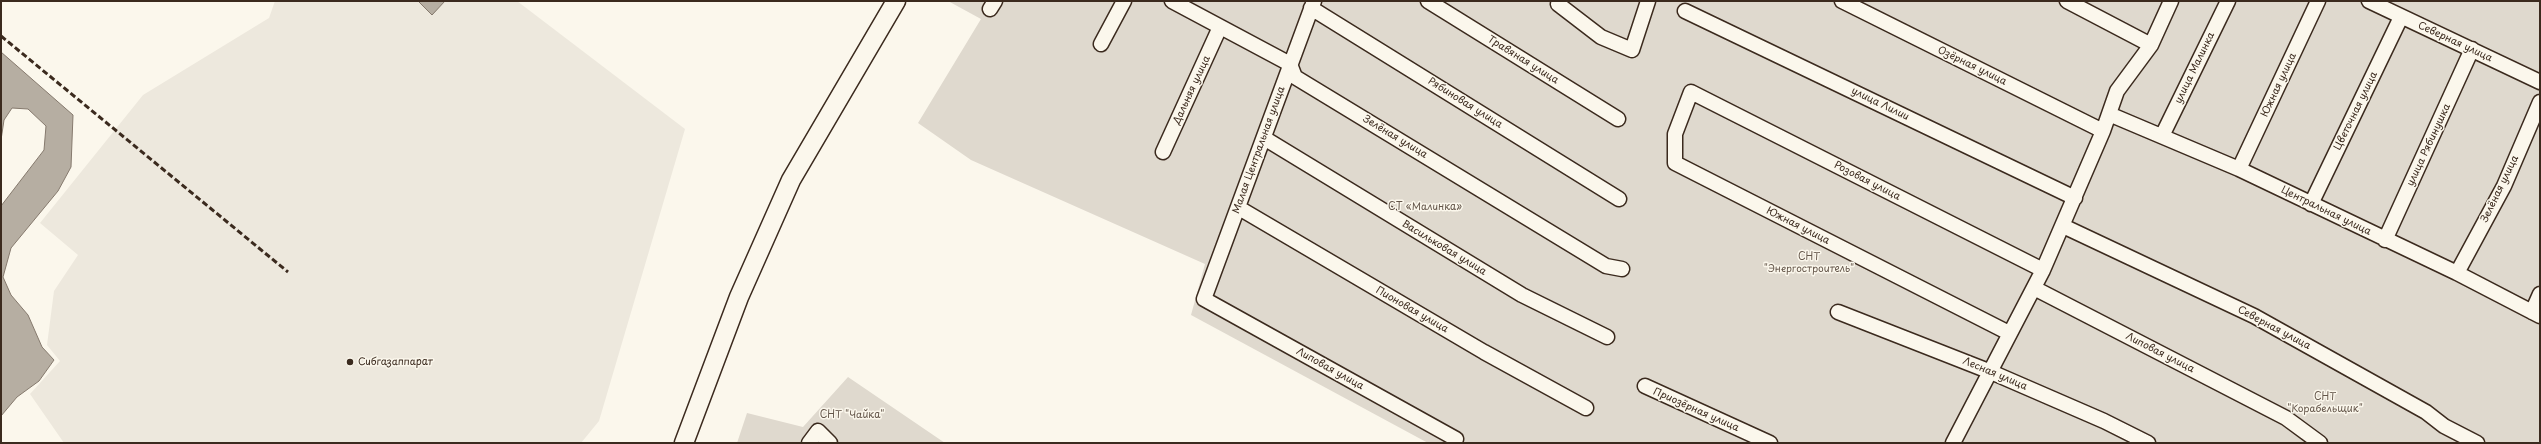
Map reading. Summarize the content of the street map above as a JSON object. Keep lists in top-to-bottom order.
{
  "streets": {
    "street": [
      "Северная улица",
      "Травяная улица",
      "Озёрная улица",
      "улица Малинка",
      "Южная улица",
      "Дальняя улица",
      "Рябиновая улица",
      "улица Лилии",
      "Цветочная улица",
      "Зелёная улица",
      "улица Рябинушка",
      "Малая Центральная улица",
      "Розовая улица",
      "Центральная улица",
      "Васильковая улица",
      "Пионовая улица",
      "Липовая улица",
      "Лесная улица",
      "Приозёрная улица"
    ]
  },
  "crossings": [
    ["Северная улица", "Цветочная улица"],
    ["Северная улица", "улица Рябинушка"],
    ["улица Малинка", "Центральная улица"],
    ["Южная улица", "Розовая улица"],
    ["Южная улица", "Центральная улица"],
    ["Дальняя улица", "Зелёная улица"],
    ["Рябиновая улица", "Малая Центральная улица"],
    ["Цветочная улица", "Центральная улица"],
    ["Зелёная улица", "Малая Центральная улица"],
    ["Зелёная улица", "Центральная улица"],
    ["улица Рябинушка", "Центральная улица"],
    ["Малая Центральная улица", "Васильковая улица"],
    ["Малая Центральная улица", "Пионовая улица"],
    ["Малая Центральная улица", "Липовая улица"]
  ],
  "parks": [
    "CТ «Малинка»",
    "СНТ \"Энергостроитель\"",
    "СНТ \"Корабельщик\"",
    "СНТ \"Чайка\""
  ],
  "places": ["Сибгазаппарат"]
}
